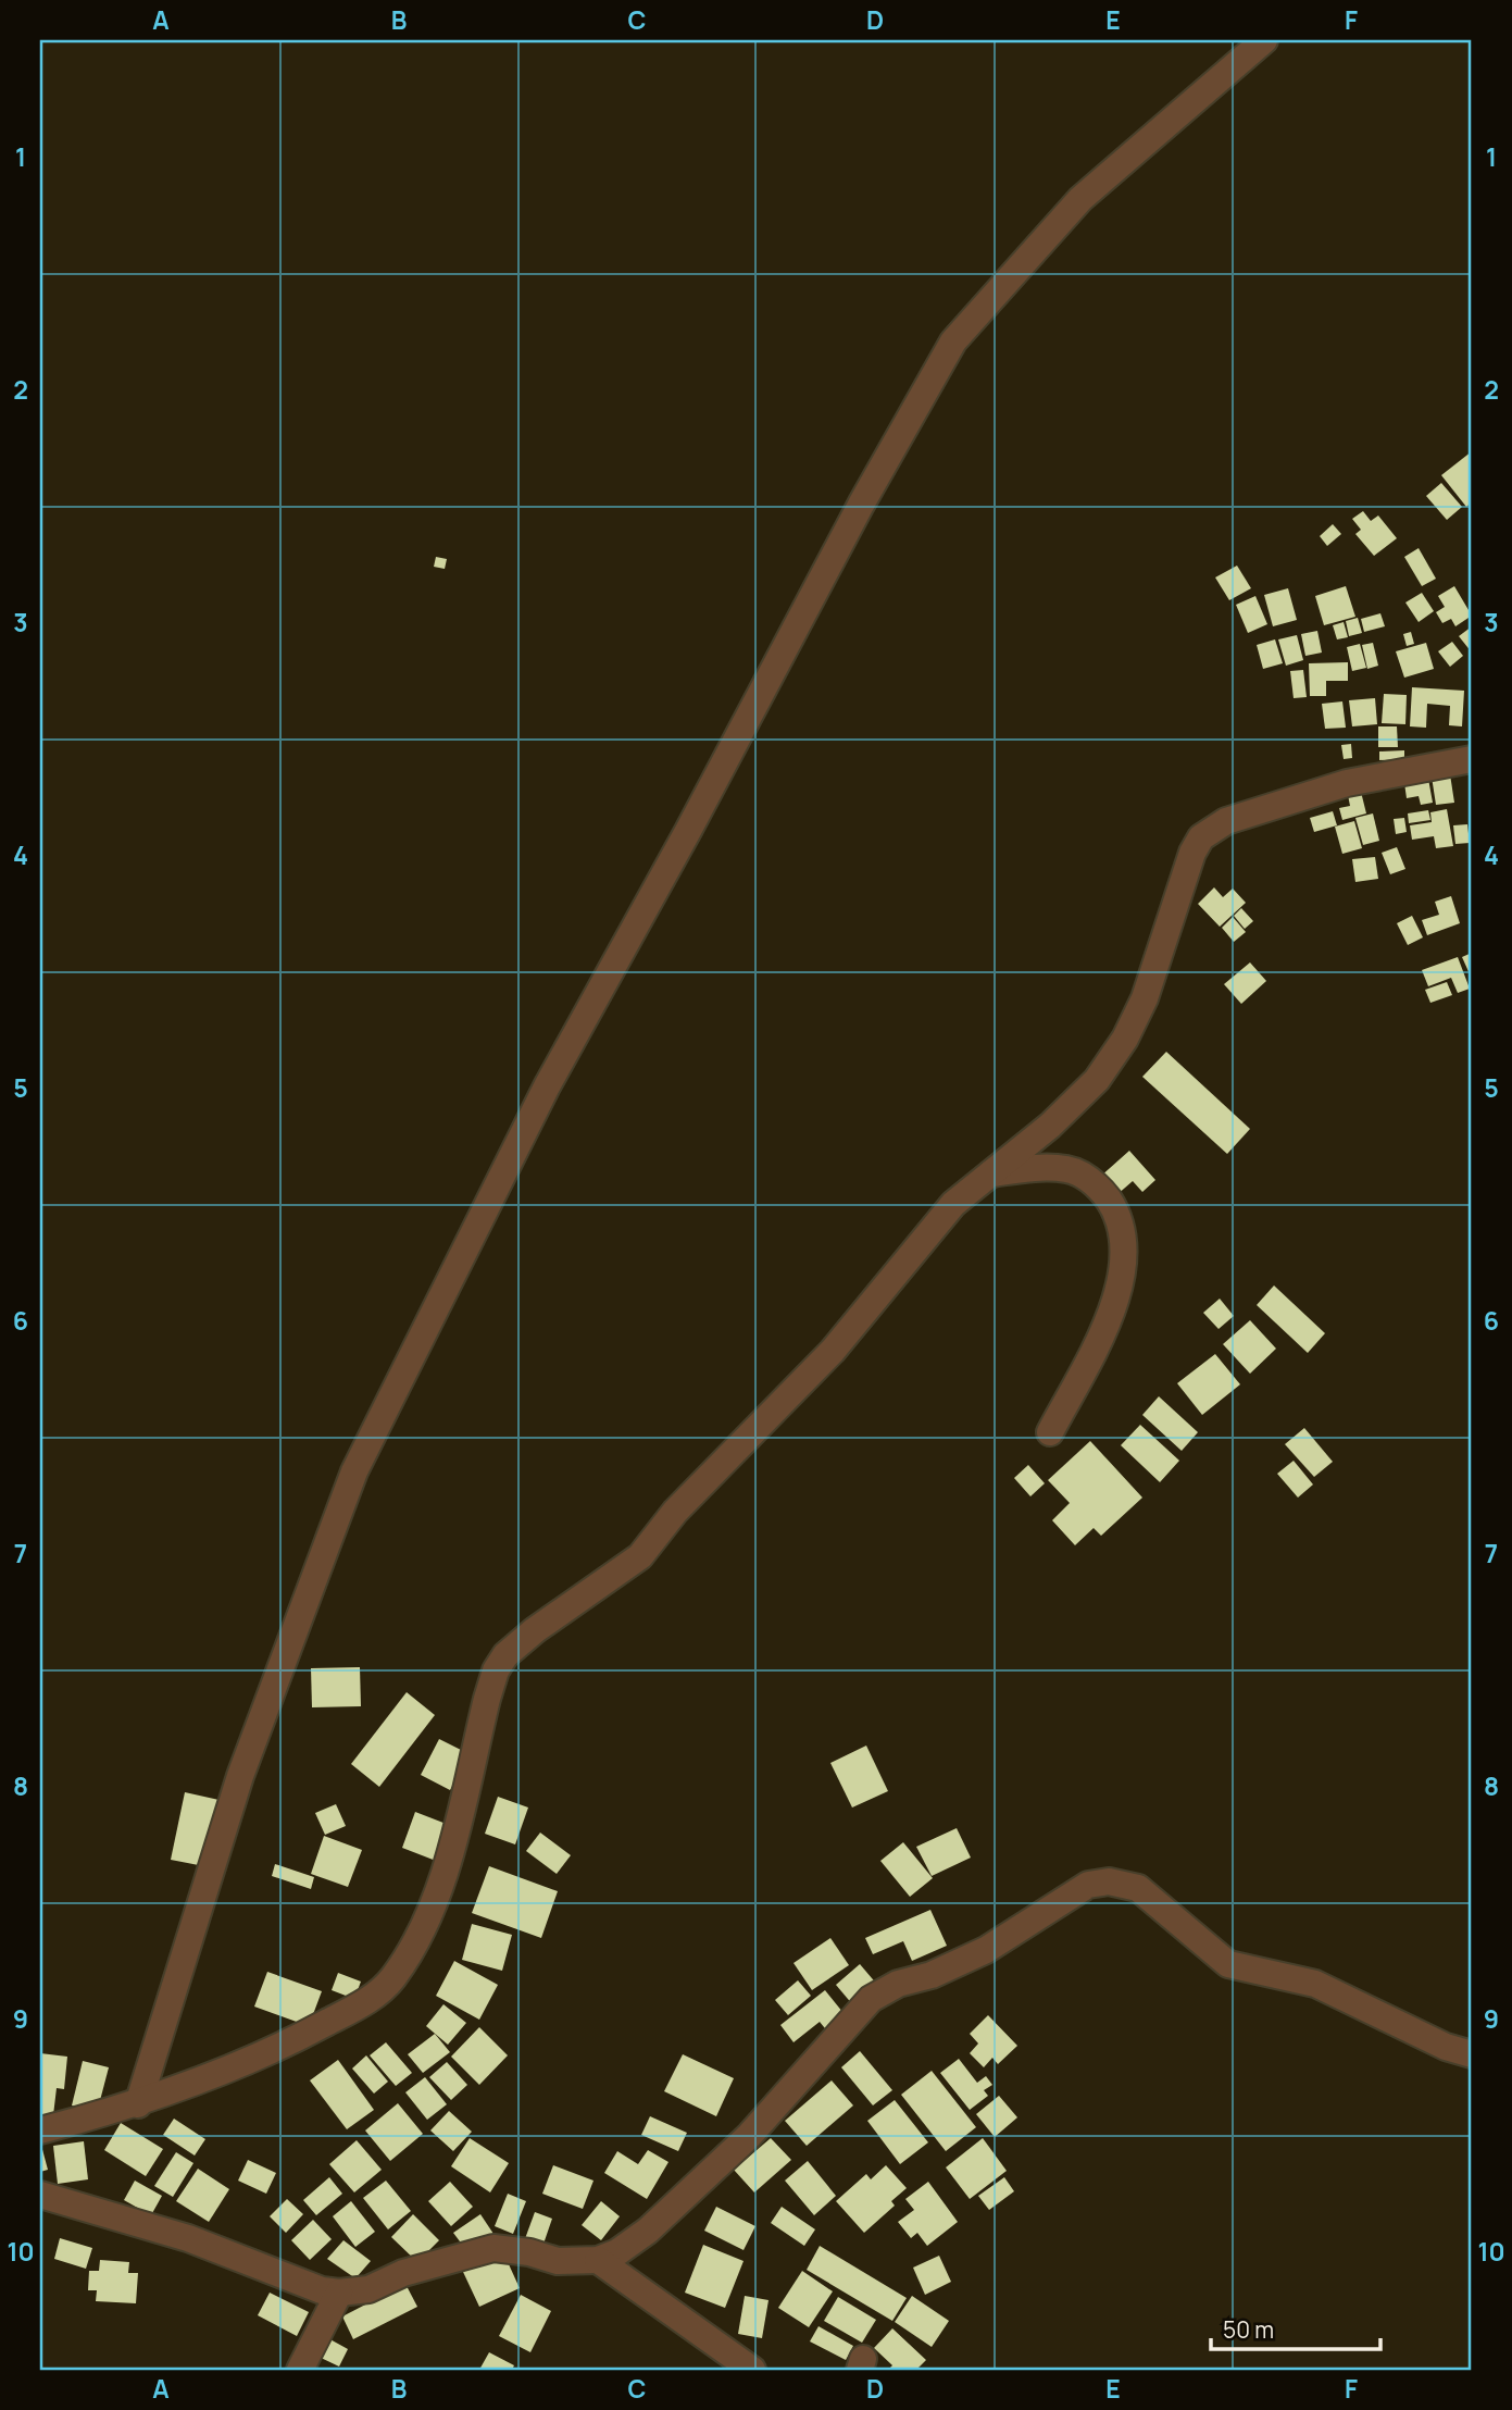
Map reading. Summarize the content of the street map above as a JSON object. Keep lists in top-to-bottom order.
{
  "scale_bar": "50 m",
  "grid": {
    "columns": [
      "A",
      "B",
      "C",
      "D",
      "E",
      "F"
    ],
    "rows": [
      "1",
      "2",
      "3",
      "4",
      "5",
      "6",
      "7",
      "8",
      "9",
      "10"
    ]
  }
}
